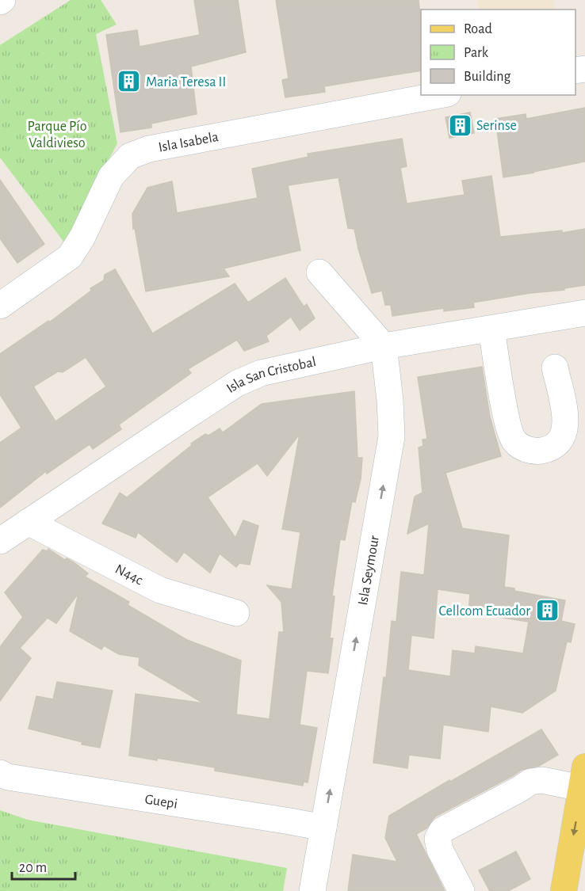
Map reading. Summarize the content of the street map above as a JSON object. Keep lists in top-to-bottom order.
{
  "streets": {
    "street": [
      "Isla Isabela",
      "Isla San Cristobal",
      "Isla Seymour",
      "N44c",
      "Guepi"
    ]
  },
  "crossings": [
    ["Isla San Cristobal", "Isla Seymour"],
    ["Isla San Cristobal", "N44c"],
    ["Isla Seymour", "Guepi"]
  ],
  "one_way": ["Isla Seymour"],
  "parks": ["Parque Pío Valdivieso"],
  "places": {
    "building": ["Maria Teresa II", "Serinse", "Cellcom Ecuador"]
  },
  "legend": ["Road", "Park", "Building"],
  "scale_bar": "20 m"
}
